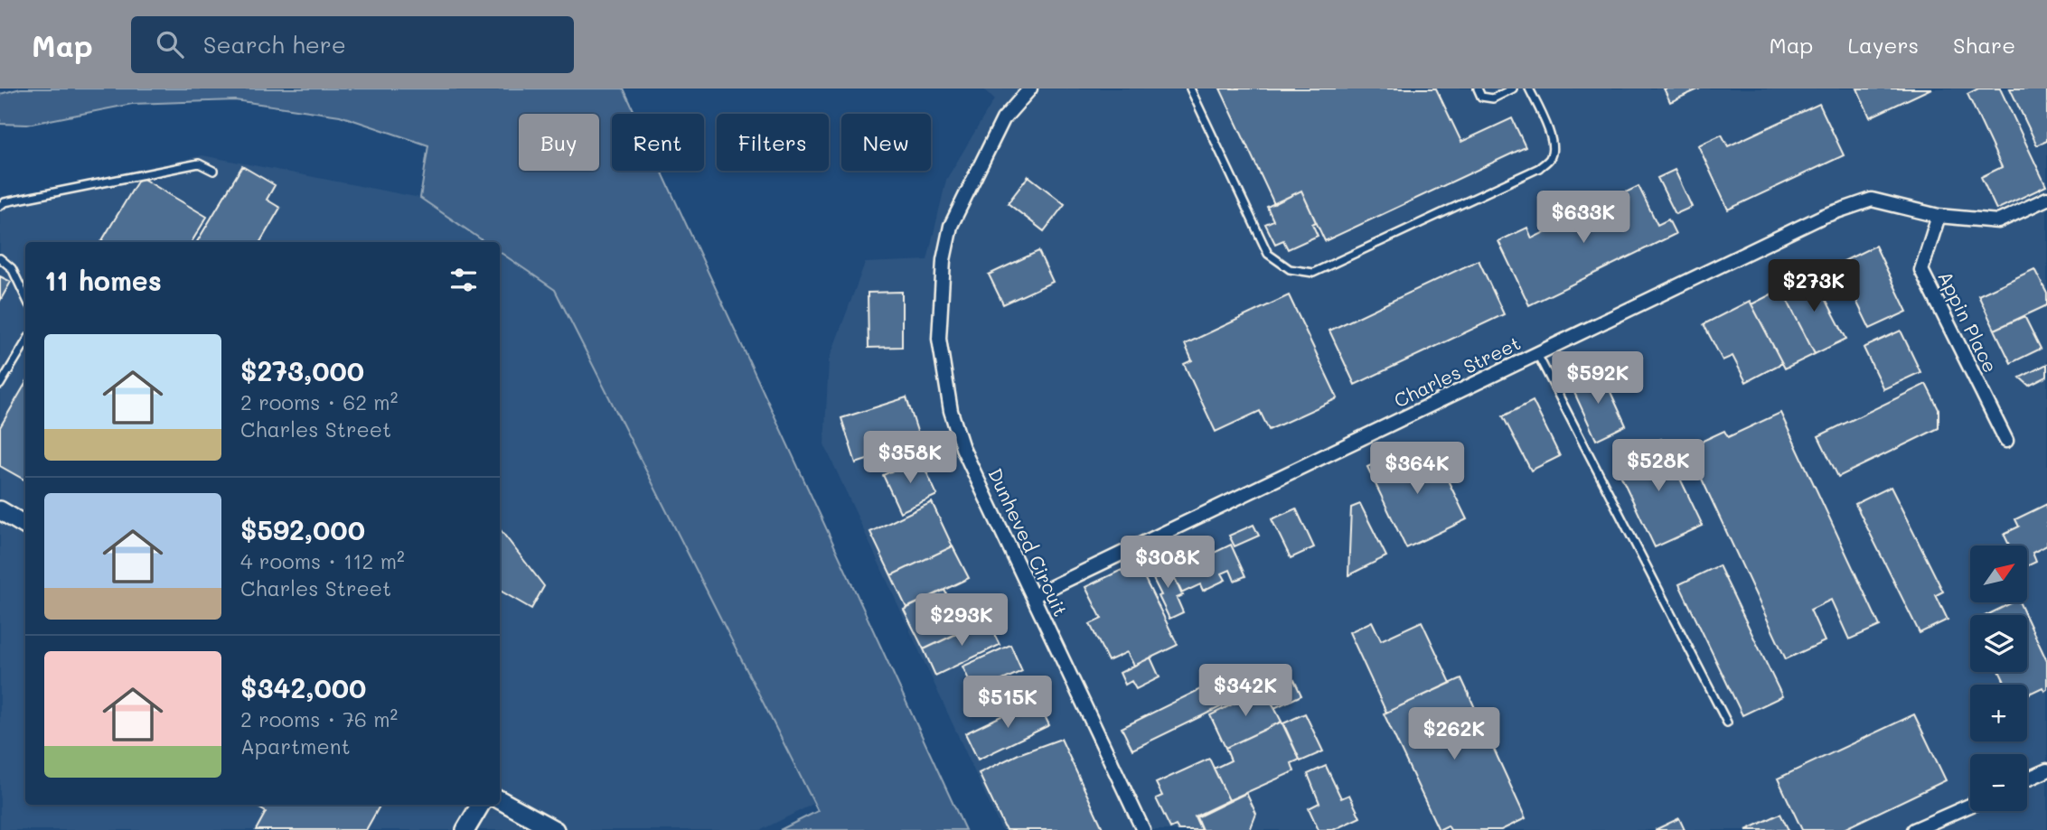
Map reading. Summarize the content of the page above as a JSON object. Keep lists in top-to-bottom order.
{
  "streets": {
    "street": ["Appin Place", "Charles Street", "Dunheved Circuit"]
  },
  "crossings": [
    ["Appin Place", "Charles Street"],
    ["Charles Street", "Dunheved Circuit"]
  ],
  "north": "top right",
  "page": {
    "header": "Map",
    "search": "Search here",
    "nav": ["Map", "Layers", "Share"],
    "chip": [
      "Buy",
      "Rent",
      "Filters",
      "New"
    ],
    "price": [
      "$633K",
      "$273K",
      "$592K",
      "$358K",
      "$528K",
      "$364K",
      "$308K",
      "$293K",
      "$342K",
      "$515K",
      "$262K"
    ],
    "heading": "11 homes",
    "list": [
      {
        "name": "$273,000",
        "note": "2 rooms · 62 m² · Charles Street"
      },
      {
        "name": "$592,000",
        "note": "4 rooms · 112 m² · Charles Street"
      },
      {
        "name": "$342,000",
        "note": "2 rooms · 76 m² · Apartment"
      }
    ],
    "map_buttons": ["+", "−"]
  }
}
